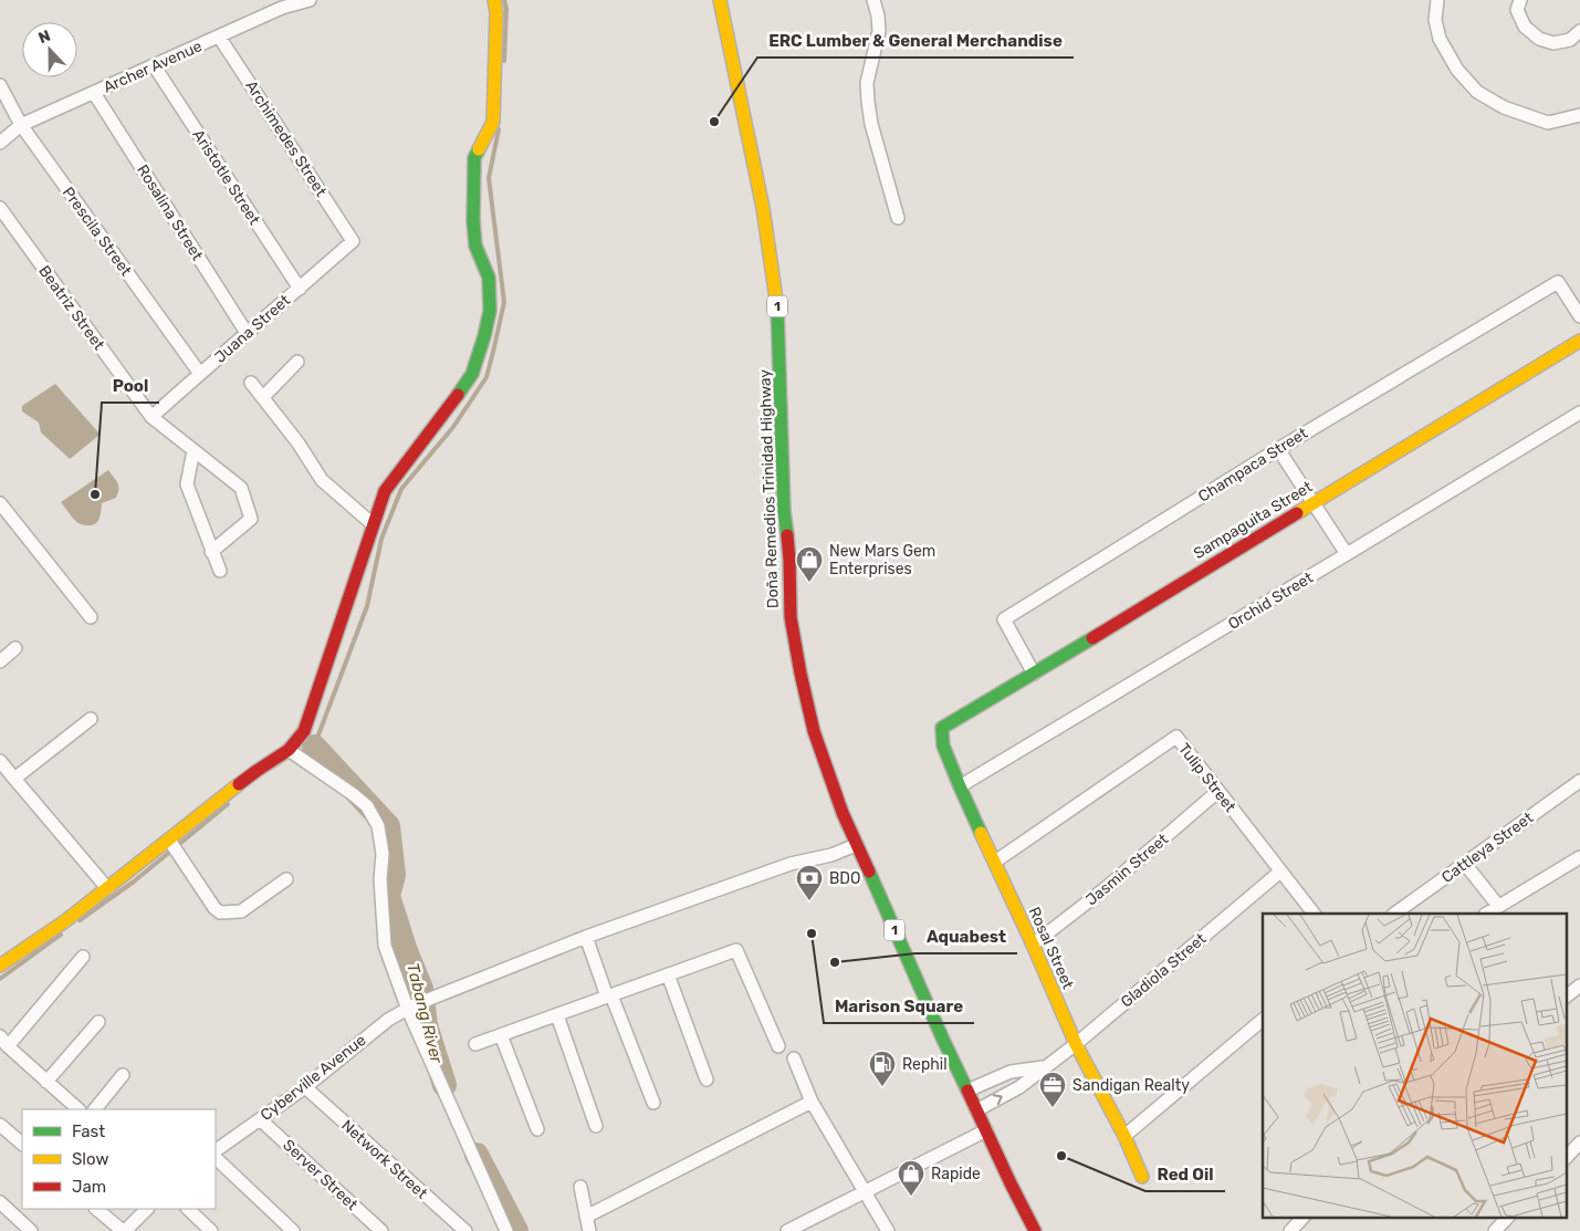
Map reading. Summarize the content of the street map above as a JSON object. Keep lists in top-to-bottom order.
{
  "streets": {
    "main road": [
      "1",
      "Doña Remedios Trinidad Highway",
      "Sampaguita Street",
      "Rosal Street"
    ],
    "street": [
      "Archer Avenue",
      "Archimedes Street",
      "Aristotle Street",
      "Rosalina Street",
      "Prescila Street",
      "Beatriz Street",
      "Juana Street",
      "Champaca Street",
      "Orchid Street",
      "Tulip Street",
      "Cattleya Street",
      "Jasmin Street",
      "Gladiola Street",
      "Cyberville Avenue",
      "Network Street",
      "Server Street"
    ]
  },
  "crossings": [
    ["Archer Avenue", "Archimedes Street"],
    ["Archer Avenue", "Aristotle Street"],
    ["Archer Avenue", "Rosalina Street"],
    ["Archer Avenue", "Prescila Street"],
    ["Archimedes Street", "Juana Street"],
    ["Aristotle Street", "Juana Street"],
    ["Rosalina Street", "Juana Street"],
    ["Prescila Street", "Juana Street"],
    ["Beatriz Street", "Juana Street"],
    ["Champaca Street", "Sampaguita Street"],
    ["Doña Remedios Trinidad Highway", "Gladiola Street"],
    ["Doña Remedios Trinidad Highway", "Cyberville Avenue"],
    ["Sampaguita Street", "Rosal Street"],
    ["Orchid Street", "Rosal Street"],
    ["Tulip Street", "Jasmin Street"],
    ["Tulip Street", "Rosal Street"],
    ["Tulip Street", "Gladiola Street"],
    ["Jasmin Street", "Rosal Street"],
    ["Rosal Street", "Gladiola Street"],
    ["Cyberville Avenue", "Network Street"],
    ["Cyberville Avenue", "Server Street"]
  ],
  "water": ["Tabang River"],
  "places": {
    "other": [
      "ERC Lumber & General Merchandise",
      "Pool",
      "Marison Square",
      "Aquabest",
      "Red Oil"
    ],
    "shop": ["New Mars Gem Enterprises", "Rapide"],
    "bank": ["BDO"],
    "fuel station": ["Rephil"],
    "office": ["Sandigan Realty"]
  },
  "legend": ["Fast", "Slow", "Jam"],
  "north": "top"
}
